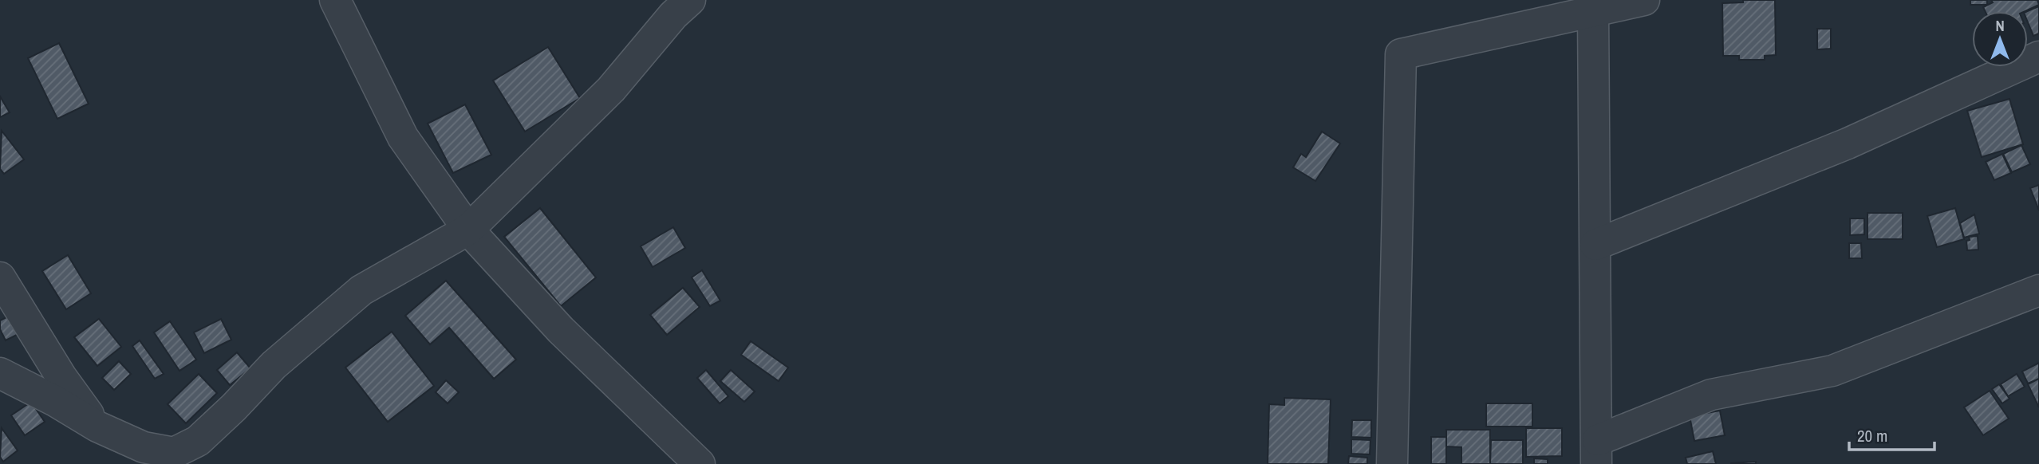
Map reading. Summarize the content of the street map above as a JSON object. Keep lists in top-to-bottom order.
{
  "scale_bar": "20 m",
  "north": "top"
}
